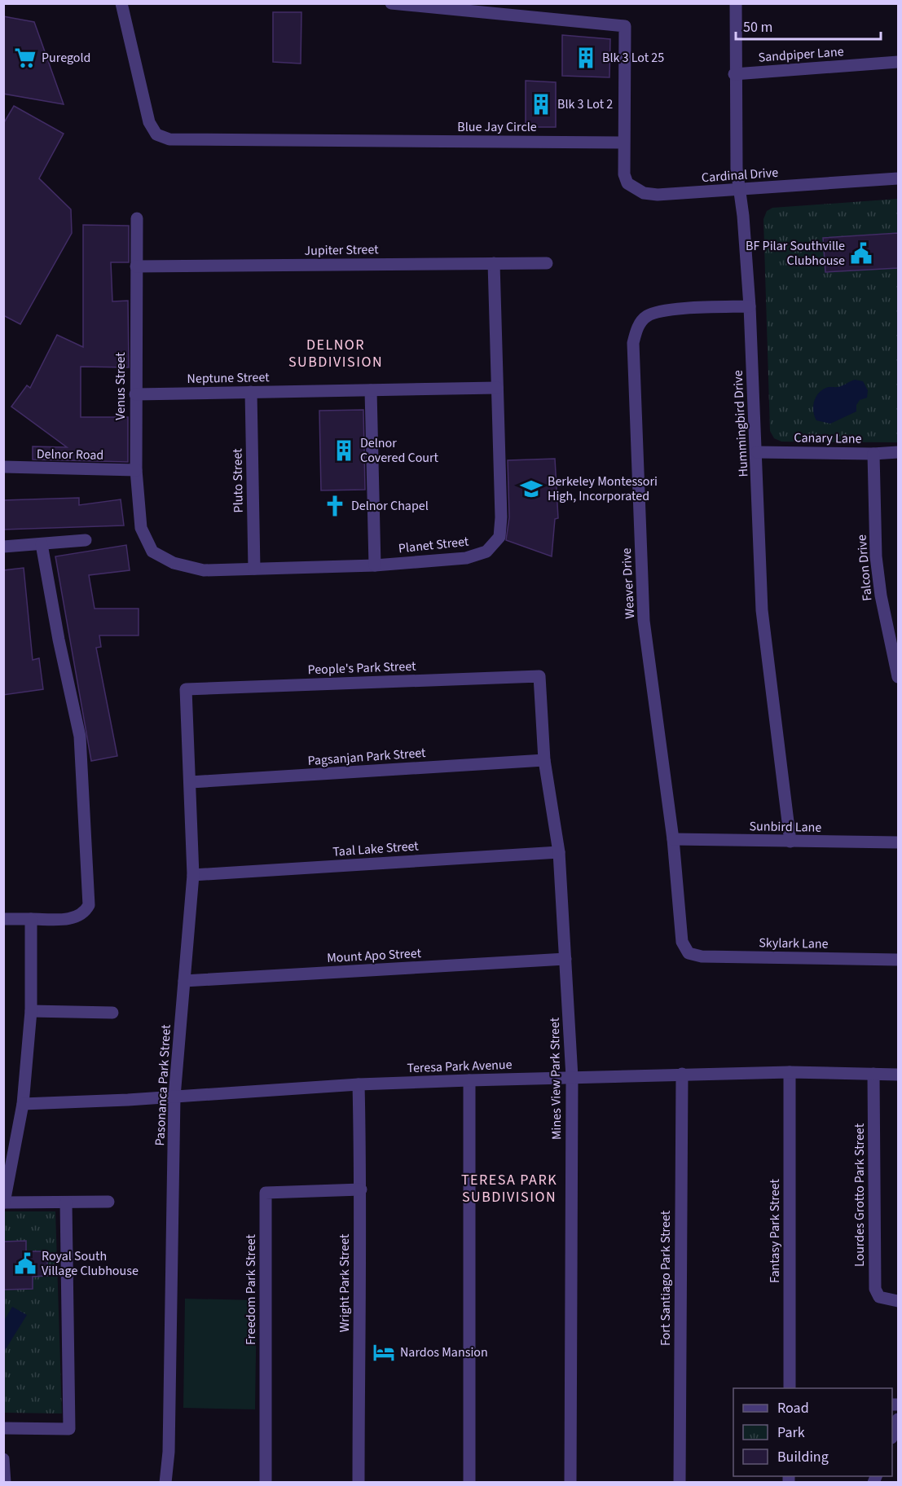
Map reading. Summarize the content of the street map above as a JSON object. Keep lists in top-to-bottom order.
{
  "streets": {
    "street": [
      "Sandpiper Lane",
      "Blue Jay Circle",
      "Cardinal Drive",
      "Jupiter Street",
      "Neptune Street",
      "Venus Street",
      "Hummingbird Drive",
      "Canary Lane",
      "Delnor Road",
      "Pluto Street",
      "Planet Street",
      "Falcon Drive",
      "Weaver Drive",
      "People's Park Street",
      "Pagsanjan Park Street",
      "Sunbird Lane",
      "Taal Lake Street",
      "Skylark Lane",
      "Mount Apo Street",
      "Teresa Park Avenue",
      "Mines View Park Street",
      "Pasonanca Park Street",
      "Lourdes Grotto Park Street",
      "Fantasy Park Street",
      "Fort Santiago Park Street",
      "Wright Park Street",
      "Freedom Park Street"
    ]
  },
  "crossings": [
    ["Sandpiper Lane", "Hummingbird Drive"],
    ["Blue Jay Circle", "Cardinal Drive"],
    ["Cardinal Drive", "Hummingbird Drive"],
    ["Jupiter Street", "Venus Street"],
    ["Jupiter Street", "Planet Street"],
    ["Neptune Street", "Venus Street"],
    ["Neptune Street", "Pluto Street"],
    ["Neptune Street", "Planet Street"],
    ["Venus Street", "Delnor Road"],
    ["Venus Street", "Planet Street"],
    ["Hummingbird Drive", "Canary Lane"],
    ["Hummingbird Drive", "Weaver Drive"],
    ["Hummingbird Drive", "Sunbird Lane"],
    ["Canary Lane", "Falcon Drive"],
    ["Pluto Street", "Planet Street"],
    ["Weaver Drive", "Sunbird Lane"],
    ["Weaver Drive", "Skylark Lane"],
    ["People's Park Street", "Mines View Park Street"],
    ["People's Park Street", "Pasonanca Park Street"],
    ["Pagsanjan Park Street", "Mines View Park Street"],
    ["Pagsanjan Park Street", "Pasonanca Park Street"],
    ["Taal Lake Street", "Mines View Park Street"],
    ["Taal Lake Street", "Pasonanca Park Street"],
    ["Mount Apo Street", "Mines View Park Street"],
    ["Mount Apo Street", "Pasonanca Park Street"],
    ["Teresa Park Avenue", "Mines View Park Street"],
    ["Teresa Park Avenue", "Pasonanca Park Street"],
    ["Teresa Park Avenue", "Lourdes Grotto Park Street"],
    ["Teresa Park Avenue", "Fantasy Park Street"],
    ["Teresa Park Avenue", "Fort Santiago Park Street"],
    ["Teresa Park Avenue", "Wright Park Street"],
    ["Wright Park Street", "Freedom Park Street"]
  ],
  "districts": ["DELNOR SUBDIVISION", "TERESA PARK SUBDIVISION"],
  "places": {
    "supermarket": ["Puregold"],
    "building": ["Blk 3 Lot 25", "Blk 3 Lot 2", "Delnor Covered Court"],
    "public building": ["BF Pilar Southville Clubhouse", "Royal South Village Clubhouse"],
    "school or university": ["Berkeley Montessori High, Incorporated"],
    "church": ["Delnor Chapel"],
    "hotel": ["Nardos Mansion"]
  },
  "legend": ["Road", "Park", "Building"],
  "scale_bar": "50 m"
}
